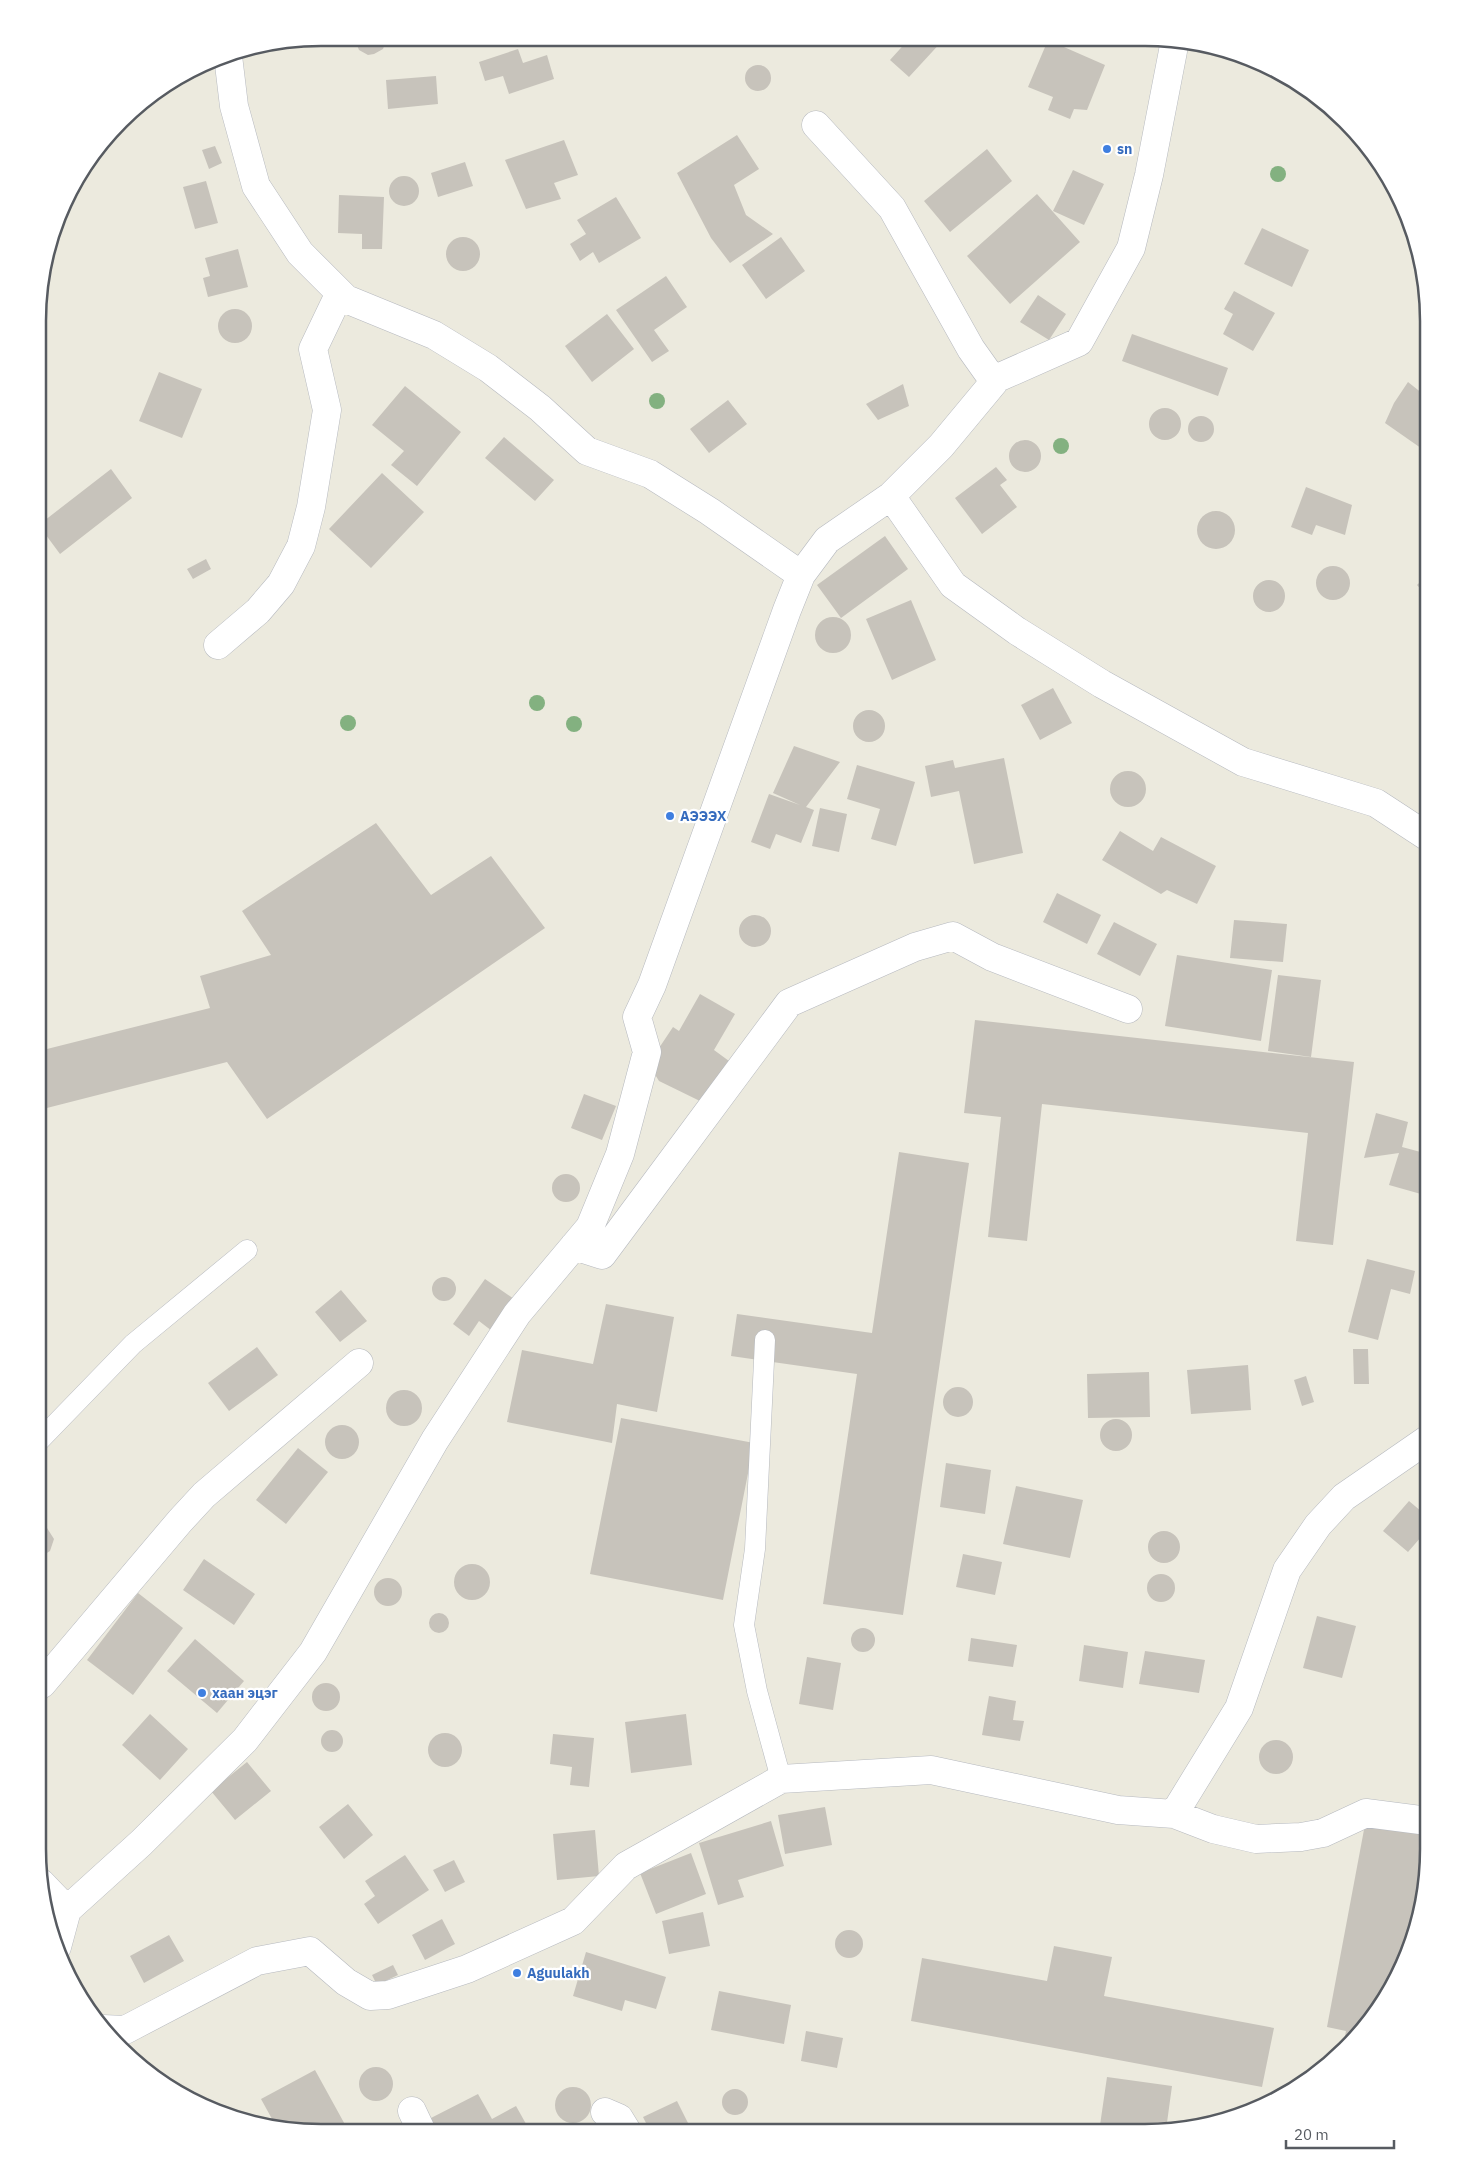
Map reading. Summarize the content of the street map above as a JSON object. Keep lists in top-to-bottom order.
{
  "places": [
    "sn",
    "АЭЭЭХ",
    "хаан эцэг",
    "Aguulakh"
  ],
  "scale_bar": "20 m"
}
